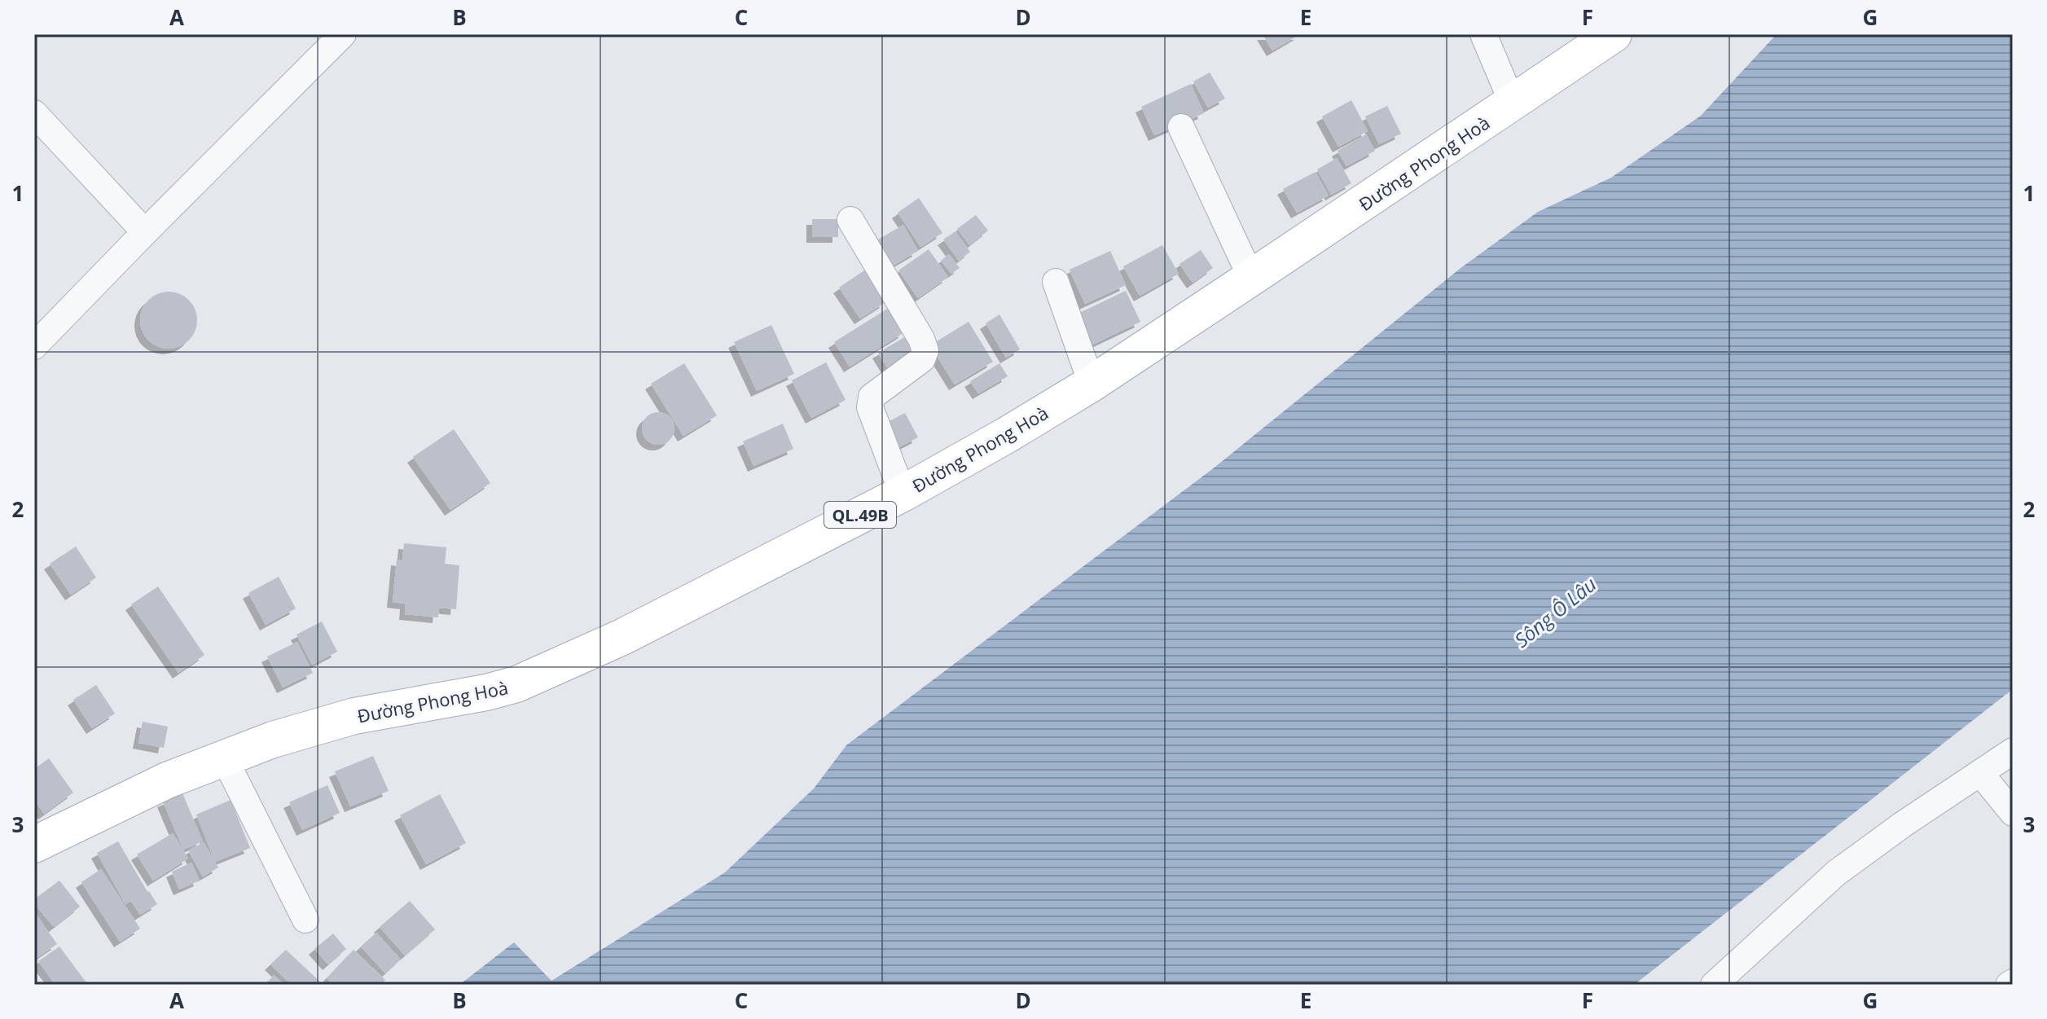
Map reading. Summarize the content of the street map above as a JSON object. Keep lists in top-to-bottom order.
{
  "streets": {
    "main road": ["Đường Phong Hoà", "QL.49B"]
  },
  "water": ["Sông Ô Lâu"],
  "grid": {
    "columns": [
      "A",
      "B",
      "C",
      "D",
      "E",
      "F",
      "G"
    ],
    "rows": ["1", "2", "3"]
  }
}
